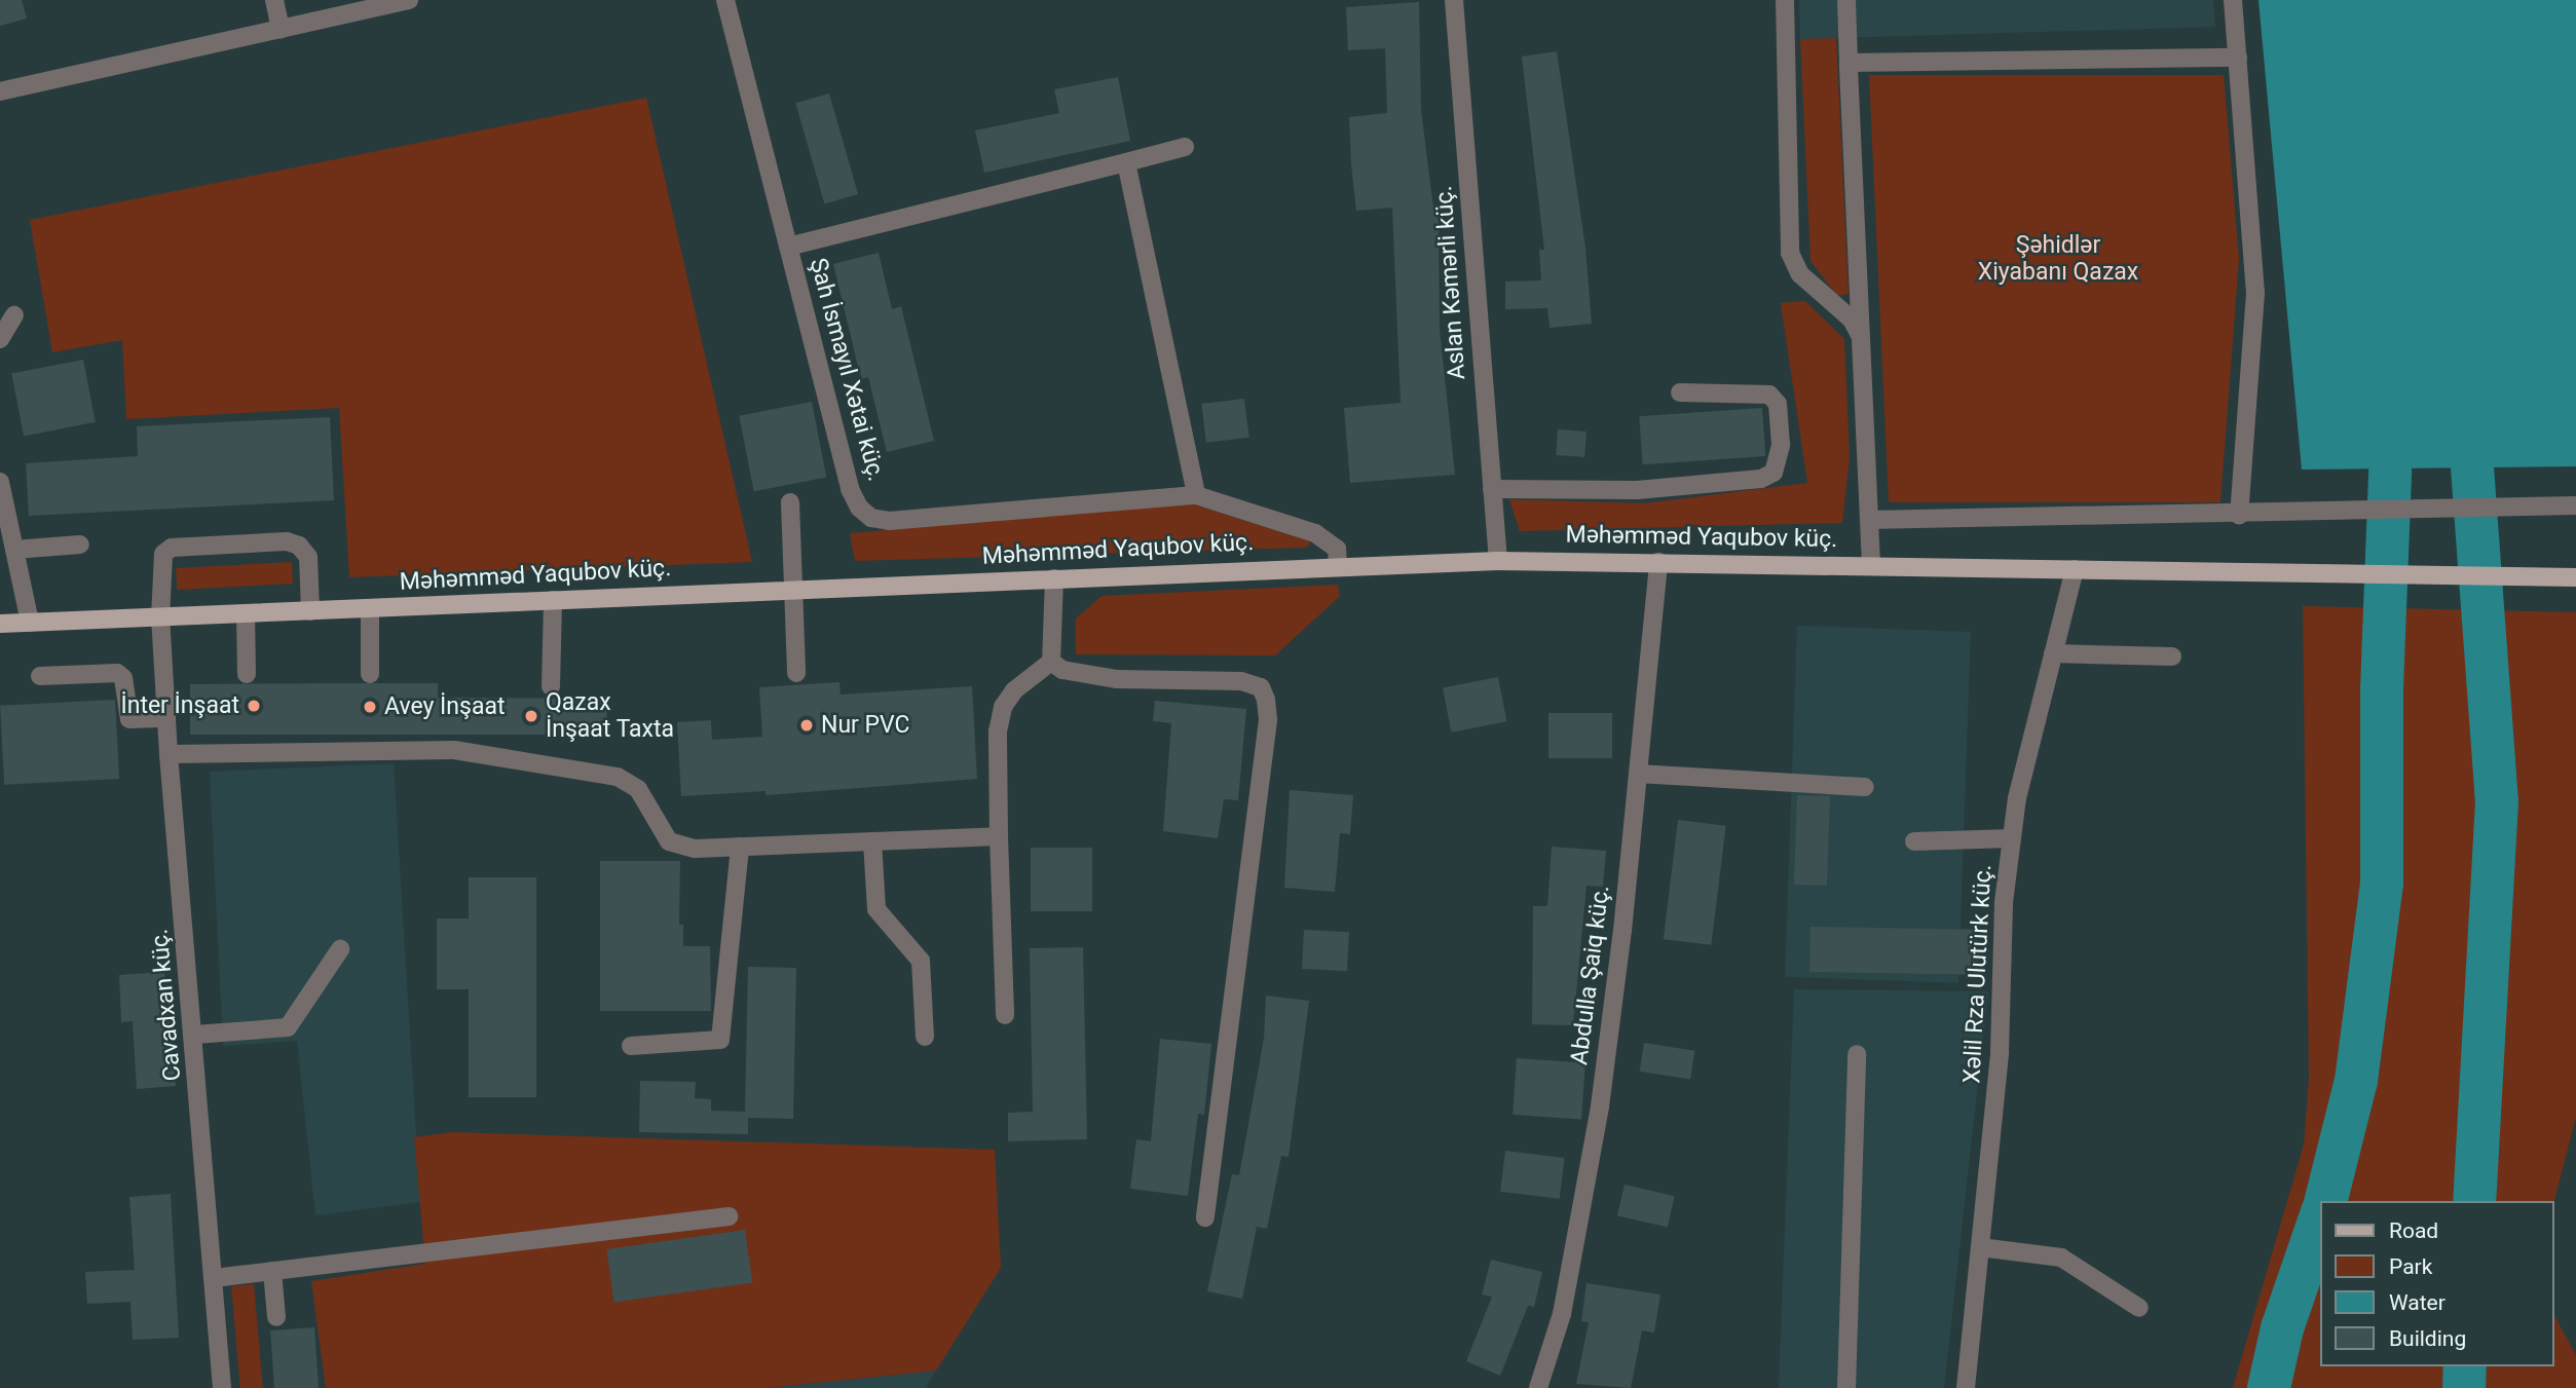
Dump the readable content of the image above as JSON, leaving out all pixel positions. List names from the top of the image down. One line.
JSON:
{"streets":{"main road":["Məhəmməd Yaqubov küç."],"street":["Aslan Kəmərli küç.","Şah İsmayıl Xətai küç.","Xəlil Rza Ulutürk küç.","Abdulla Şaiq küç.","Cavadxan küç."]},"crossings":[["Aslan Kəmərli küç.","Məhəmməd Yaqubov küç."],["Şah İsmayıl Xətai küç.","Məhəmməd Yaqubov küç."],["Məhəmməd Yaqubov küç.","Xəlil Rza Ulutürk küç."],["Məhəmməd Yaqubov küç.","Abdulla Şaiq küç."],["Məhəmməd Yaqubov küç.","Cavadxan küç."]],"parks":["Şəhidlər Xiyabanı Qazax"],"places":["İnter İnşaat","Avey İnşaat","Qazax İnşaat Taxta","Nur PVC"],"legend":["Road","Park","Water","Building"]}
